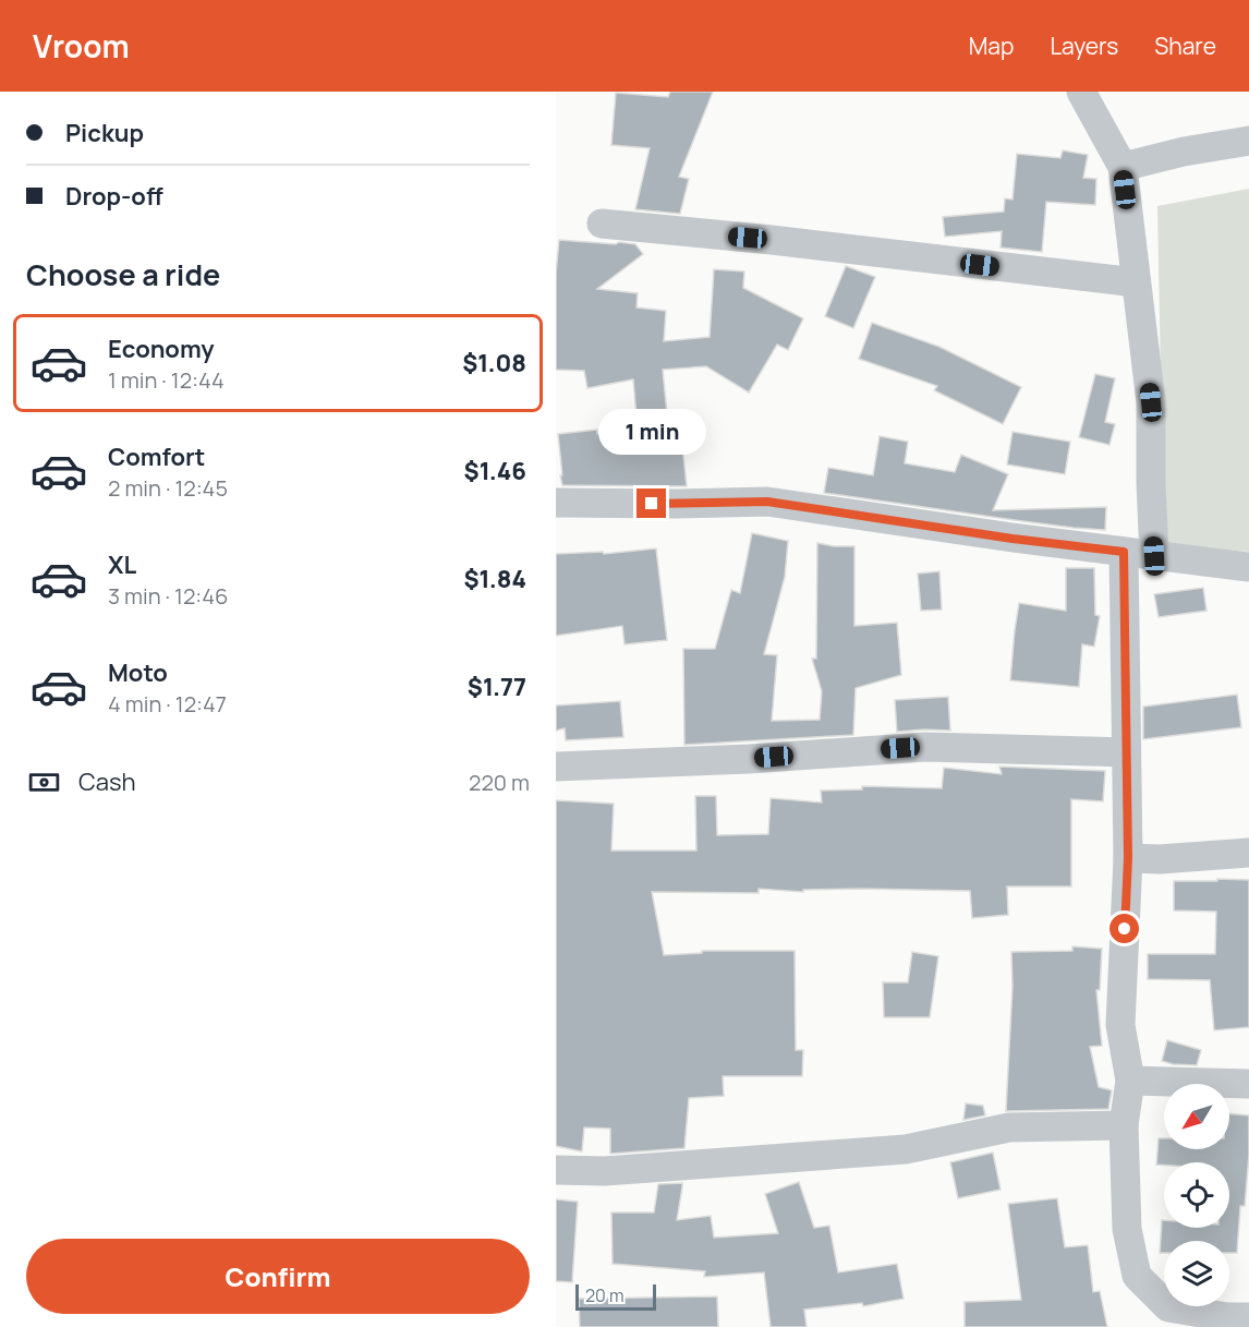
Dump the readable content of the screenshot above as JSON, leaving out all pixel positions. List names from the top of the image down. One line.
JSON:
{"scale_bar":"20 m","north":"bottom left","page":{"header":"Vroom","nav":["Map","Layers","Share"],"banner":["Pickup","Drop-off"],"heading":"Choose a ride","list":[{"name":"Economy","note":"1 min · 12:44","value":"$1.08"},{"name":"Comfort","note":"2 min · 12:45","value":"$1.46"},{"name":"XL","note":"3 min · 12:46","value":"$1.84"},{"name":"Moto","note":"4 min · 12:47","value":"$1.77"}],"bubble":"1 min","pay":["Cash","220 m"],"buttons":"Confirm","scale":"20 m"}}
